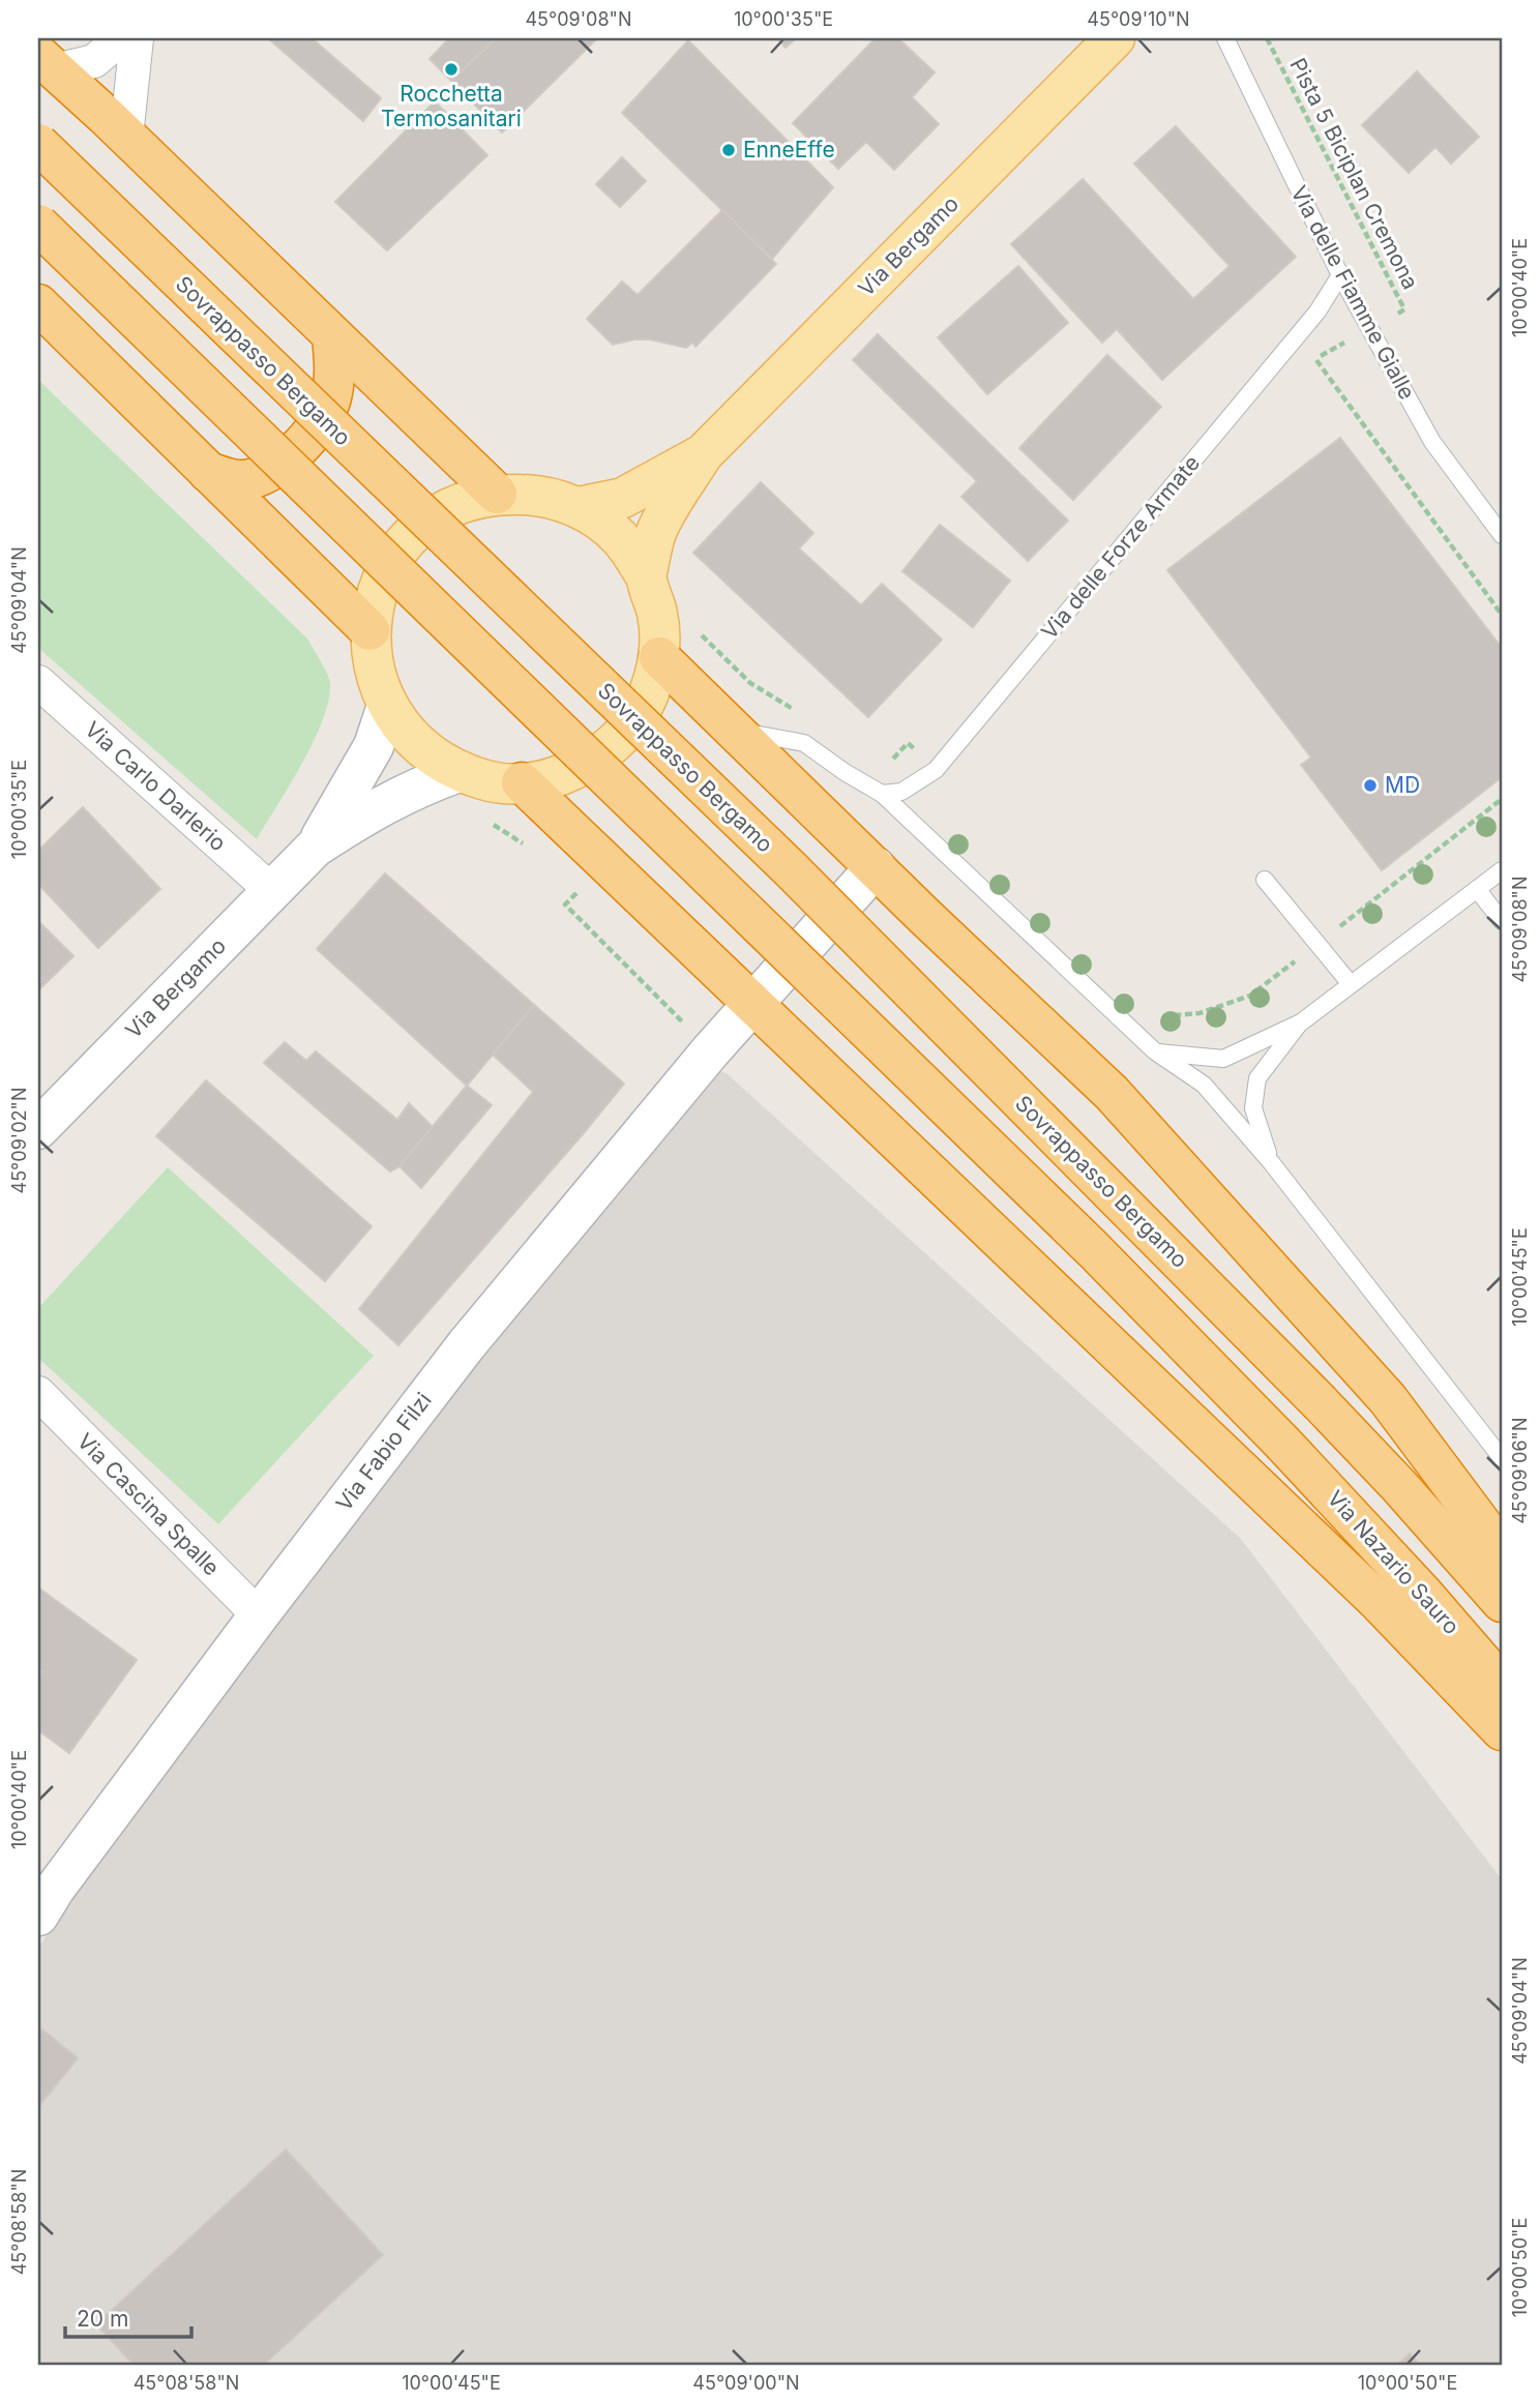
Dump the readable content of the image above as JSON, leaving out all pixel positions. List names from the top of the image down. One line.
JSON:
{"streets":{"highway":["Sovrappasso Bergamo","Via Nazario Sauro"],"main road":["Via Bergamo"],"street":["Via Carlo Darlerio","Via Fabio Filzi","Via Cascina Spalle"],"lane":["Via delle Fiamme Gialle","Via delle Forze Armate"],"path":["Pista 5 Biciplan Cremona"]},"crossings":[["Via Bergamo","Via Carlo Darlerio"],["Via delle Fiamme Gialle","Via delle Forze Armate"],["Via Fabio Filzi","Via Cascina Spalle"]],"places":["Rocchetta Termosanitari","EnneEffe","MD"],"scale_bar":"20 m","coordinates":["45°09'08\"N","10°00'35\"E","45°09'10\"N","10°00'40\"E","45°09'04\"N","45°09'02\"N","10°00'45\"E","45°09'06\"N","45°08'58\"N","10°00'50\"E","45°09'00\"N"]}
